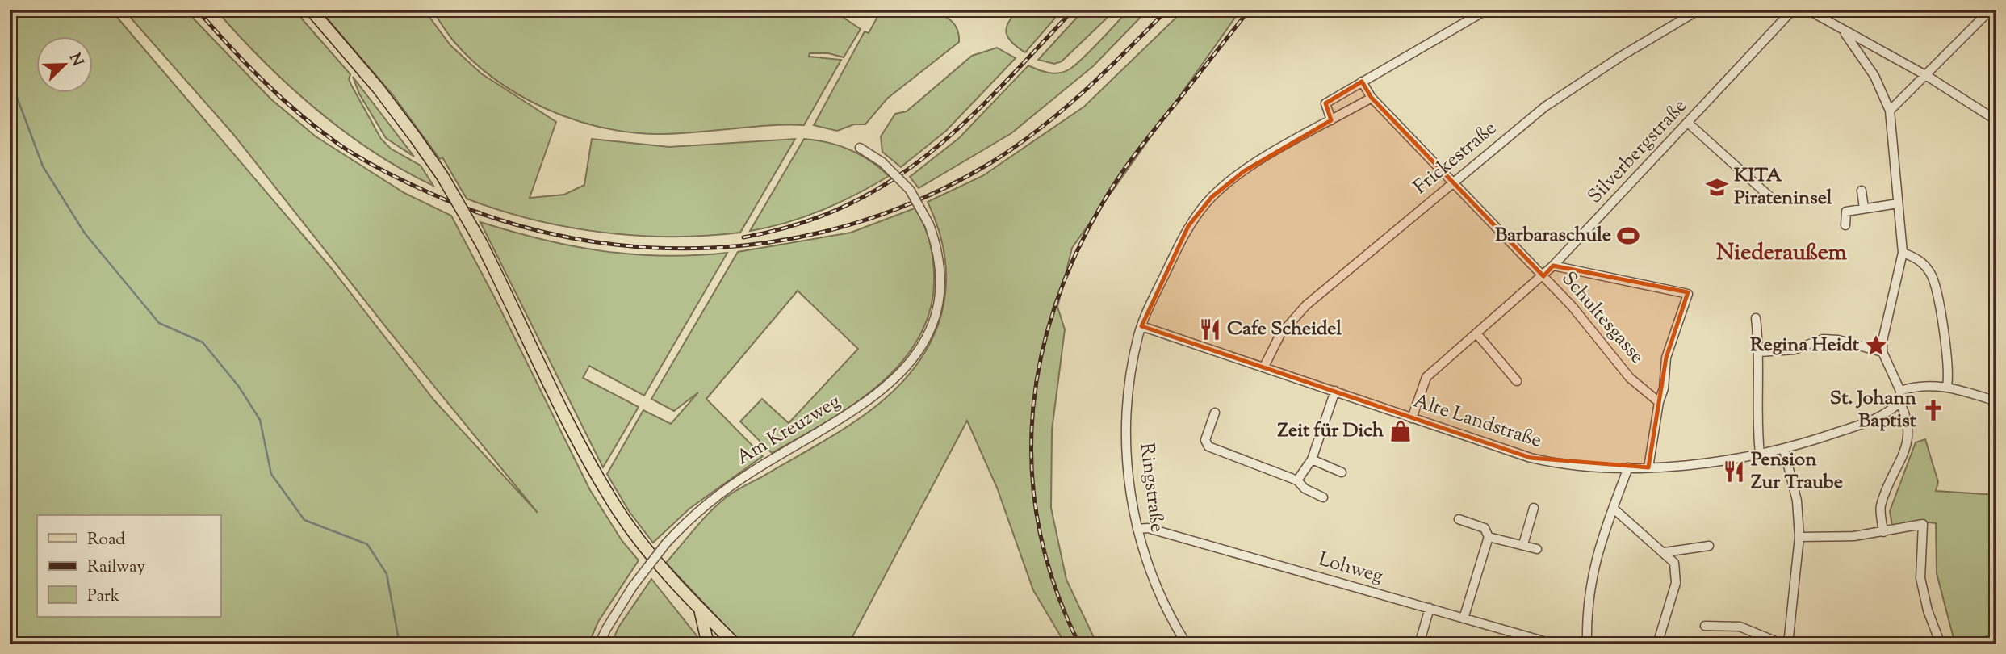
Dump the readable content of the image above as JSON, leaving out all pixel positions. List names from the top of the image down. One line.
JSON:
{"streets":{"street":["Silverbergstraße","Frickestraße","Schultesgasse","Alte Landstraße","Am Kreuzweg","Ringstraße","Lohweg"]},"crossings":[["Silverbergstraße","Schultesgasse"],["Silverbergstraße","Alte Landstraße"],["Frickestraße","Schultesgasse"],["Frickestraße","Alte Landstraße"],["Schultesgasse","Ringstraße"],["Alte Landstraße","Ringstraße"],["Ringstraße","Lohweg"]],"districts":["Niederaußem"],"places":{"school or university":["KITA Pirateninsel"],"sports":["Barbaraschule"],"restaurant":["Cafe Scheidel","Pension Zur Traube"],"place":["Regina Heidt"],"church":["St. Johann Baptist"],"shop":["Zeit für Dich"]},"legend":["Road","Railway","Park"],"north":"top right"}
